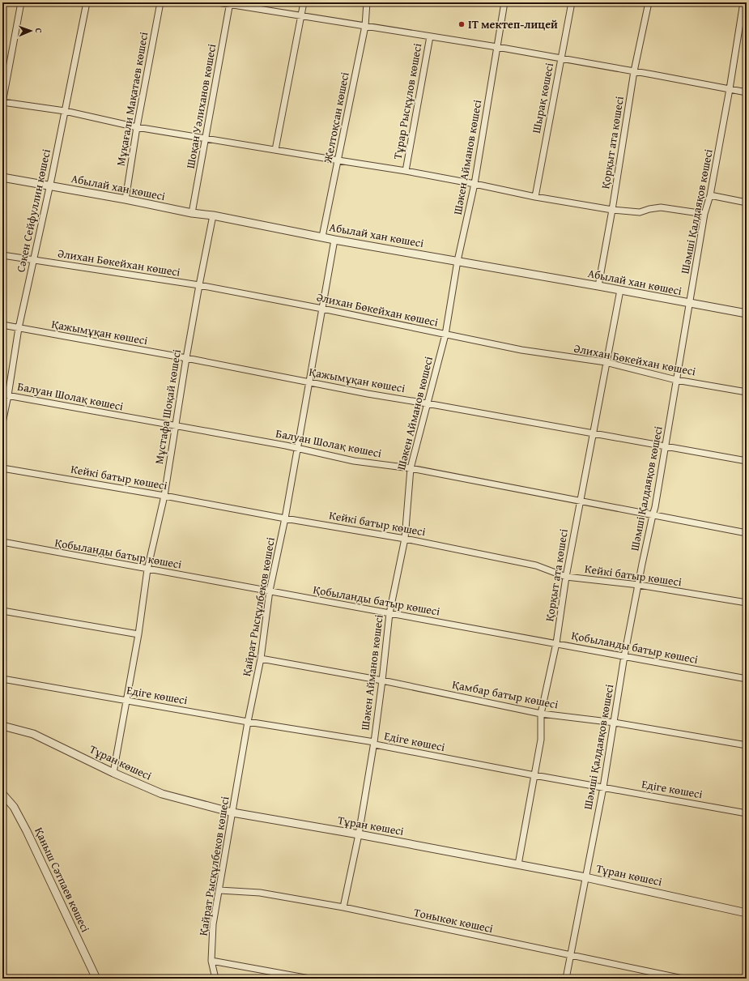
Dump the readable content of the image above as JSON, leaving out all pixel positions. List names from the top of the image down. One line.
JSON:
{"streets":{"street":["Шырақ көшесі","Мұқағали Мақатаев көшесі","Тұрар Рысқұлов көшесі","Шоқан Уәлиханов көшесі","Желтоқсан көшесі","Қорқыт ата көшесі","Шәкен Айманов көшесі","Абылай хан көшесі","Сәкен Сейфуллин көшесі","Шәмші Қалдаяқов көшесі","Әлихан Бөкейхан көшесі","Қажымұқан көшесі","Балуан Шолақ көшесі","Мұстафа Шоқай көшесі","Кейкі батыр көшесі","Қобыланды батыр көшесі","Қайрат Рысқұлбеков көшесі","Қамбар батыр көшесі","Едіге көшесі","Тұран көшесі","Қаныш Сәтпаев көшесі","Тоныкөк көшесі"]},"crossings":[["Мұқағали Мақатаев көшесі","Абылай хан көшесі"],["Шоқан Уәлиханов көшесі","Абылай хан көшесі"],["Желтоқсан көшесі","Абылай хан көшесі"],["Қорқыт ата көшесі","Абылай хан көшесі"],["Қорқыт ата көшесі","Әлихан Бөкейхан көшесі"],["Қорқыт ата көшесі","Қажымұқан көшесі"],["Қорқыт ата көшесі","Балуан Шолақ көшесі"],["Қорқыт ата көшесі","Кейкі батыр көшесі"],["Қорқыт ата көшесі","Қобыланды батыр көшесі"],["Қорқыт ата көшесі","Қамбар батыр көшесі"],["Қорқыт ата көшесі","Едіге көшесі"],["Қорқыт ата көшесі","Тұран көшесі"],["Шәкен Айманов көшесі","Абылай хан көшесі"],["Шәкен Айманов көшесі","Әлихан Бөкейхан көшесі"],["Шәкен Айманов көшесі","Қажымұқан көшесі"],["Шәкен Айманов көшесі","Балуан Шолақ көшесі"],["Шәкен Айманов көшесі","Кейкі батыр көшесі"],["Шәкен Айманов көшесі","Қобыланды батыр көшесі"],["Шәкен Айманов көшесі","Қамбар батыр көшесі"],["Шәкен Айманов көшесі","Едіге көшесі"],["Шәкен Айманов көшесі","Тұран көшесі"],["Шәкен Айманов көшесі","Тоныкөк көшесі"],["Абылай хан көшесі","Сәкен Сейфуллин көшесі"],["Абылай хан көшесі","Шәмші Қалдаяқов көшесі"],["Абылай хан көшесі","Мұстафа Шоқай көшесі"],["Абылай хан көшесі","Қайрат Рысқұлбеков көшесі"],["Сәкен Сейфуллин көшесі","Әлихан Бөкейхан көшесі"],["Сәкен Сейфуллин көшесі","Қажымұқан көшесі"],["Сәкен Сейфуллин көшесі","Балуан Шолақ көшесі"],["Шәмші Қалдаяқов көшесі","Әлихан Бөкейхан көшесі"],["Шәмші Қалдаяқов көшесі","Қажымұқан көшесі"],["Шәмші Қалдаяқов көшесі","Балуан Шолақ көшесі"],["Шәмші Қалдаяқов көшесі","Кейкі батыр көшесі"],["Шәмші Қалдаяқов көшесі","Қобыланды батыр көшесі"],["Шәмші Қалдаяқов көшесі","Қамбар батыр көшесі"],["Шәмші Қалдаяқов көшесі","Едіге көшесі"],["Шәмші Қалдаяқов көшесі","Тұран көшесі"],["Шәмші Қалдаяқов көшесі","Тоныкөк көшесі"],["Әлихан Бөкейхан көшесі","Мұстафа Шоқай көшесі"],["Әлихан Бөкейхан көшесі","Қайрат Рысқұлбеков көшесі"],["Қажымұқан көшесі","Мұстафа Шоқай көшесі"],["Қажымұқан көшесі","Қайрат Рысқұлбеков көшесі"],["Балуан Шолақ көшесі","Мұстафа Шоқай көшесі"],["Балуан Шолақ көшесі","Қайрат Рысқұлбеков көшесі"],["Мұстафа Шоқай көшесі","Кейкі батыр көшесі"],["Мұстафа Шоқай көшесі","Қобыланды батыр көшесі"],["Мұстафа Шоқай көшесі","Едіге көшесі"],["Мұстафа Шоқай көшесі","Тұран көшесі"],["Кейкі батыр көшесі","Қайрат Рысқұлбеков көшесі"],["Қобыланды батыр көшесі","Қайрат Рысқұлбеков көшесі"],["Қайрат Рысқұлбеков көшесі","Қамбар батыр көшесі"],["Қайрат Рысқұлбеков көшесі","Едіге көшесі"],["Қайрат Рысқұлбеков көшесі","Тұран көшесі"],["Қайрат Рысқұлбеков көшесі","Тоныкөк көшесі"]],"places":["IT мектеп-лицей"],"north":"right"}
